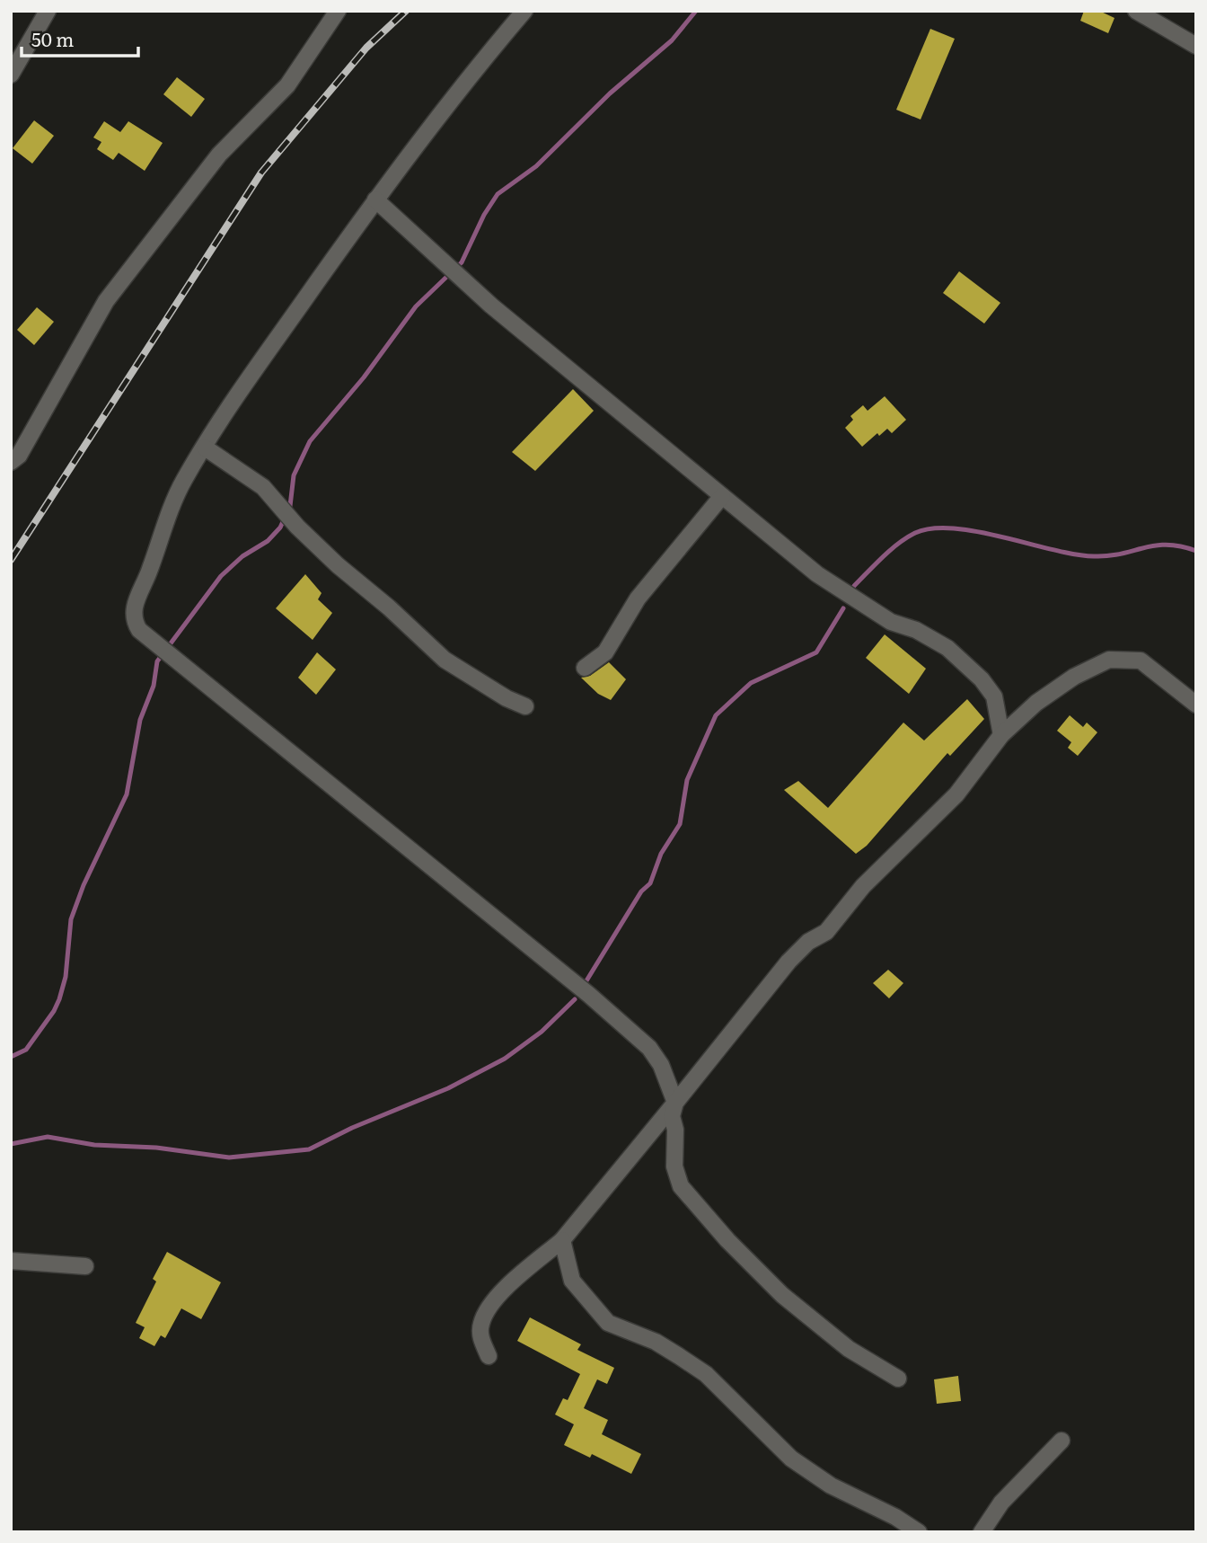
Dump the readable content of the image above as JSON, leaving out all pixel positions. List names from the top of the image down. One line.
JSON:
{"scale_bar":"50 m"}
